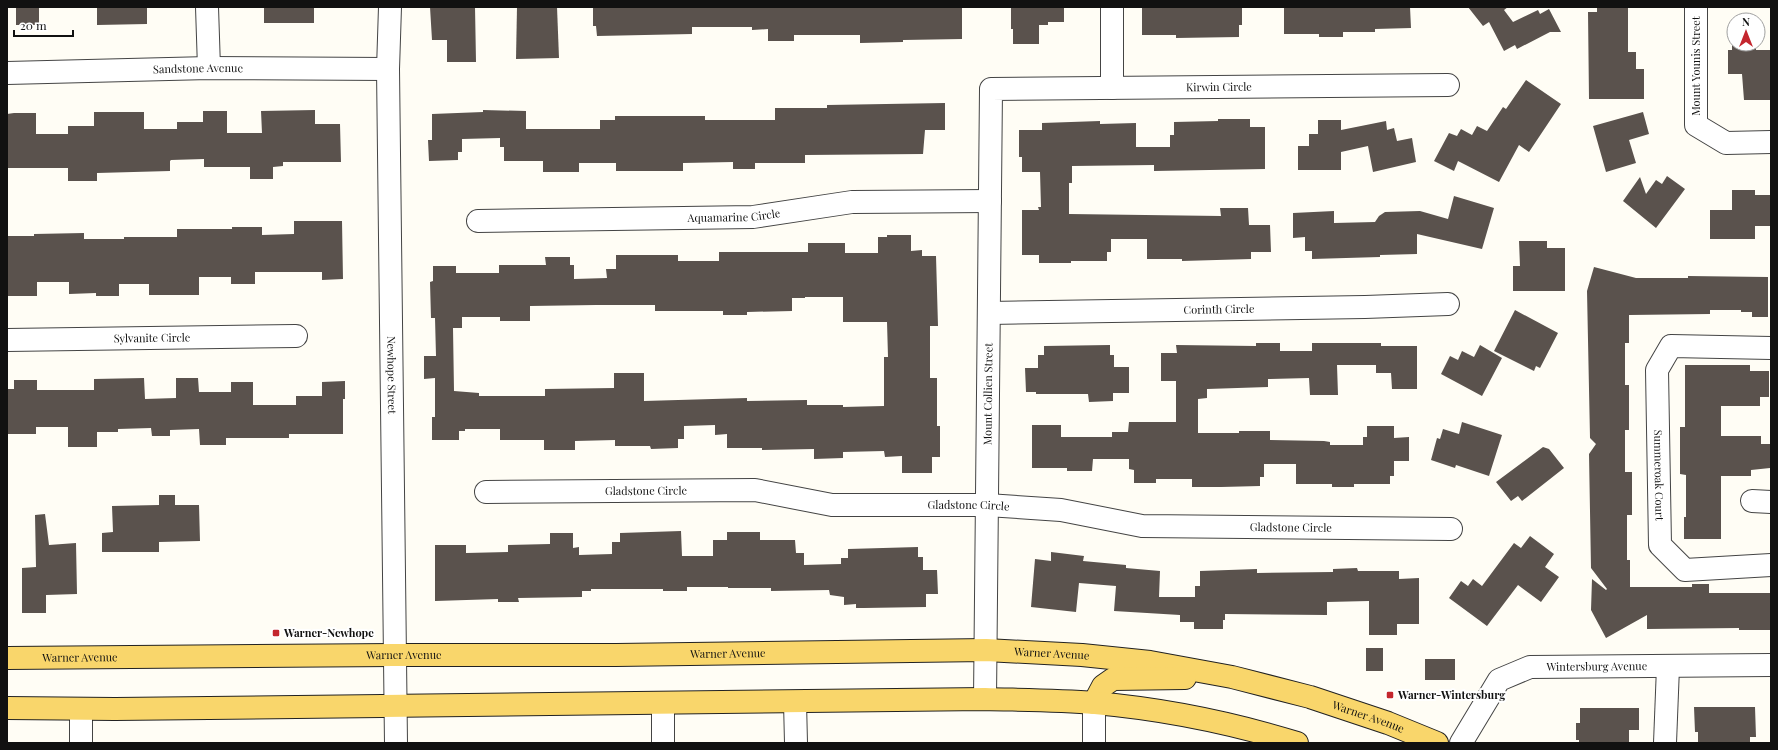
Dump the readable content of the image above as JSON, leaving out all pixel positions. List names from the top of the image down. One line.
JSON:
{"streets":{"main road":["Warner Avenue"],"street":["Mount Younis Street","Sandstone Avenue","Kirwin Circle","Aquamarine Circle","Corinth Circle","Sylvanite Circle","Newhope Street","Mount Collien Street","Summeroak Court","Gladstone Circle","Wintersburg Avenue"]},"crossings":[["Sandstone Avenue","Newhope Street"],["Kirwin Circle","Mount Collien Street"],["Aquamarine Circle","Mount Collien Street"],["Corinth Circle","Mount Collien Street"],["Newhope Street","Warner Avenue"],["Mount Collien Street","Gladstone Circle"],["Mount Collien Street","Warner Avenue"]],"places":{"transit":["Warner-Newhope","Warner-Wintersburg"]},"scale_bar":"20 m","north":"top"}
